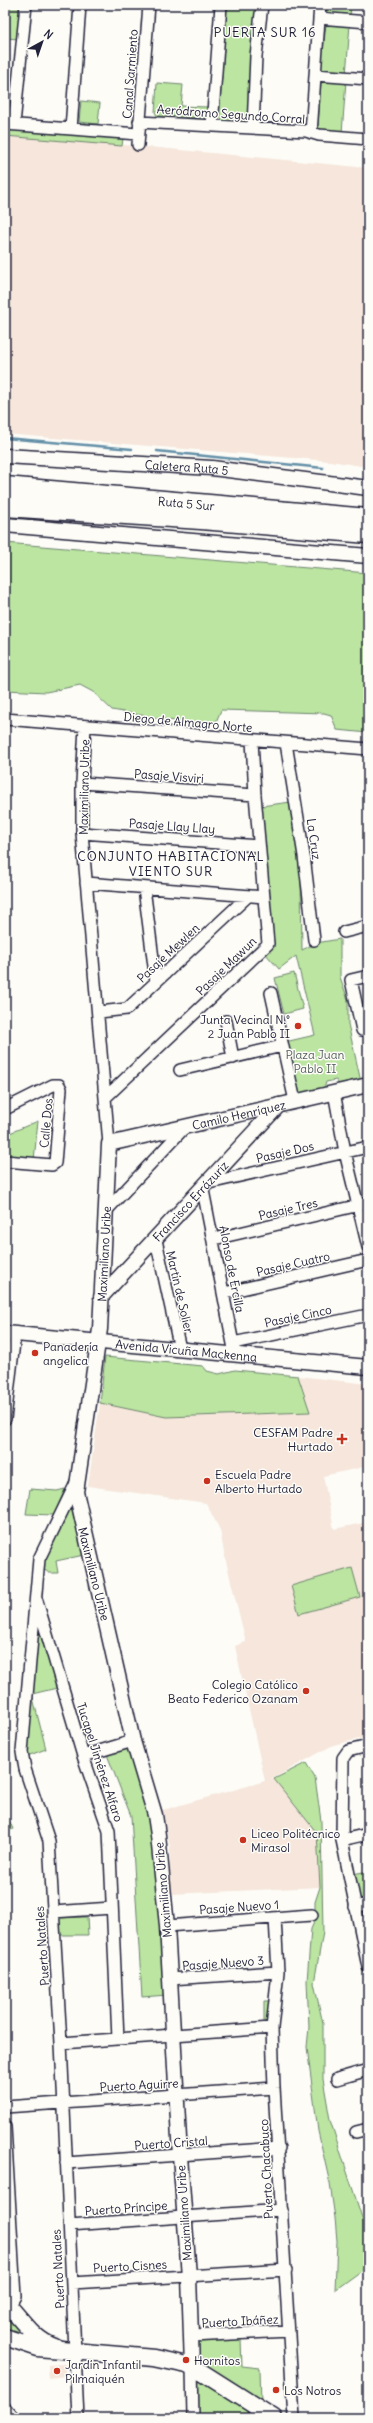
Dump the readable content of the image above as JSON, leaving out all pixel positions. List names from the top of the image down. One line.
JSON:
{"streets":{"highway":["Ruta 5 Sur"],"street":["Canal Sarmiento","Aeródromo Segundo Corral","Caletera Ruta 5","Diego de Almagro Norte","Pasaje Visviri","Maximiliano Uribe","Pasaje Llay Llay","La Cruz","Pasaje Mewlen","Pasaje Mawun","Camilo Henríquez","Calle Dos","Pasaje Dos","Francisco Errázuriz","Pasaje Tres","Pasaje Cuatro","Alonso de Ercilla","Martín de Solier","Pasaje Cinco","Avenida Vicuña Mackenna","Tucapel Jiménez Alfaro","Pasaje Nuevo 1","Puerto Natales","Pasaje Nuevo 3","Puerto Aguirre","Puerto Cristal","Puerto Chacabuco","Puerto Príncipe","Puerto Cisnes","Puerto Ibáñez"]},"crossings":[["Canal Sarmiento","Aeródromo Segundo Corral"],["Diego de Almagro Norte","Maximiliano Uribe"],["Diego de Almagro Norte","La Cruz"],["Diego de Almagro Norte","Pasaje Mawun"],["Pasaje Visviri","Maximiliano Uribe"],["Pasaje Visviri","Pasaje Mawun"],["Maximiliano Uribe","Pasaje Llay Llay"],["Maximiliano Uribe","Pasaje Mewlen"],["Maximiliano Uribe","Pasaje Mawun"],["Maximiliano Uribe","Camilo Henríquez"],["Maximiliano Uribe","Francisco Errázuriz"],["Maximiliano Uribe","Avenida Vicuña Mackenna"],["Maximiliano Uribe","Pasaje Nuevo 1"],["Maximiliano Uribe","Puerto Natales"],["Maximiliano Uribe","Pasaje Nuevo 3"],["Maximiliano Uribe","Puerto Aguirre"],["Maximiliano Uribe","Puerto Cristal"],["Maximiliano Uribe","Puerto Príncipe"],["Maximiliano Uribe","Puerto Cisnes"],["Maximiliano Uribe","Puerto Ibáñez"],["Pasaje Llay Llay","Pasaje Mawun"],["Camilo Henríquez","Francisco Errázuriz"],["Pasaje Dos","Francisco Errázuriz"],["Pasaje Dos","Alonso de Ercilla"],["Francisco Errázuriz","Alonso de Ercilla"],["Francisco Errázuriz","Martín de Solier"],["Pasaje Tres","Alonso de Ercilla"],["Pasaje Cuatro","Alonso de Ercilla"],["Alonso de Ercilla","Pasaje Cinco"],["Alonso de Ercilla","Avenida Vicuña Mackenna"],["Martín de Solier","Avenida Vicuña Mackenna"],["Pasaje Cinco","Avenida Vicuña Mackenna"],["Tucapel Jiménez Alfaro","Puerto Natales"],["Pasaje Nuevo 1","Puerto Chacabuco"],["Puerto Natales","Puerto Aguirre"],["Puerto Natales","Puerto Cristal"],["Puerto Natales","Puerto Príncipe"],["Puerto Natales","Puerto Cisnes"],["Pasaje Nuevo 3","Puerto Chacabuco"],["Puerto Aguirre","Puerto Chacabuco"],["Puerto Cristal","Puerto Chacabuco"],["Puerto Chacabuco","Puerto Príncipe"],["Puerto Chacabuco","Puerto Cisnes"],["Puerto Chacabuco","Puerto Ibáñez"]],"districts":["PUERTA SUR 16","CONJUNTO HABITACIONAL VIENTO SUR"],"parks":["Plaza Juan Pablo II"],"places":{"other":["Junta Vecinal N.° 2 Juan Pablo II","Panadería angelica","Escuela Padre Alberto Hurtado","Colegio Católico Beato Federico Ozanam","Liceo Politécnico Mirasol","Hornitos","Jardín Infantil Pilmaiquén","Los Notros"],"health":["CESFAM Padre Hurtado"]},"north":"top right"}
